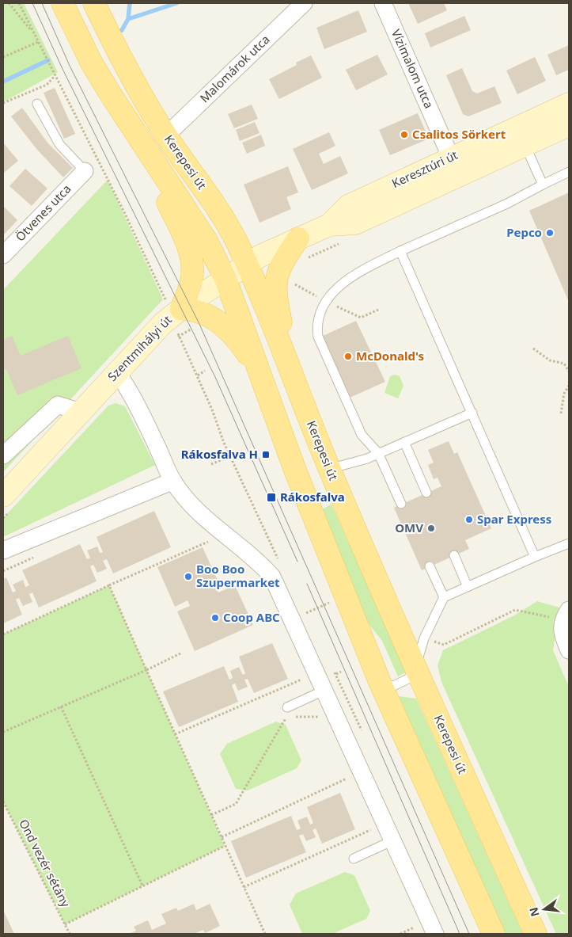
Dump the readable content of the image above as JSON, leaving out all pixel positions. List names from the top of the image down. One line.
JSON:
{"streets":{"main road":["Kerepesi út","Keresztúri út","Szentmihályi út"],"street":["Malomárok utca","Vízimalom utca","Ötvenes utca"],"path":["Ond vezér sétány"]},"crossings":[["Malomárok utca","Kerepesi út"],["Vízimalom utca","Keresztúri út"],["Kerepesi út","Keresztúri út"],["Kerepesi út","Szentmihályi út"],["Keresztúri út","Szentmihályi út"]],"places":{"other":["Csalitos Sörkert","Pepco","McDonald's","Spar Express","OMV","Boo Boo Szupermarket","Coop ABC"],"transit":["Rákosfalva H","Rákosfalva"]},"north":"left"}
